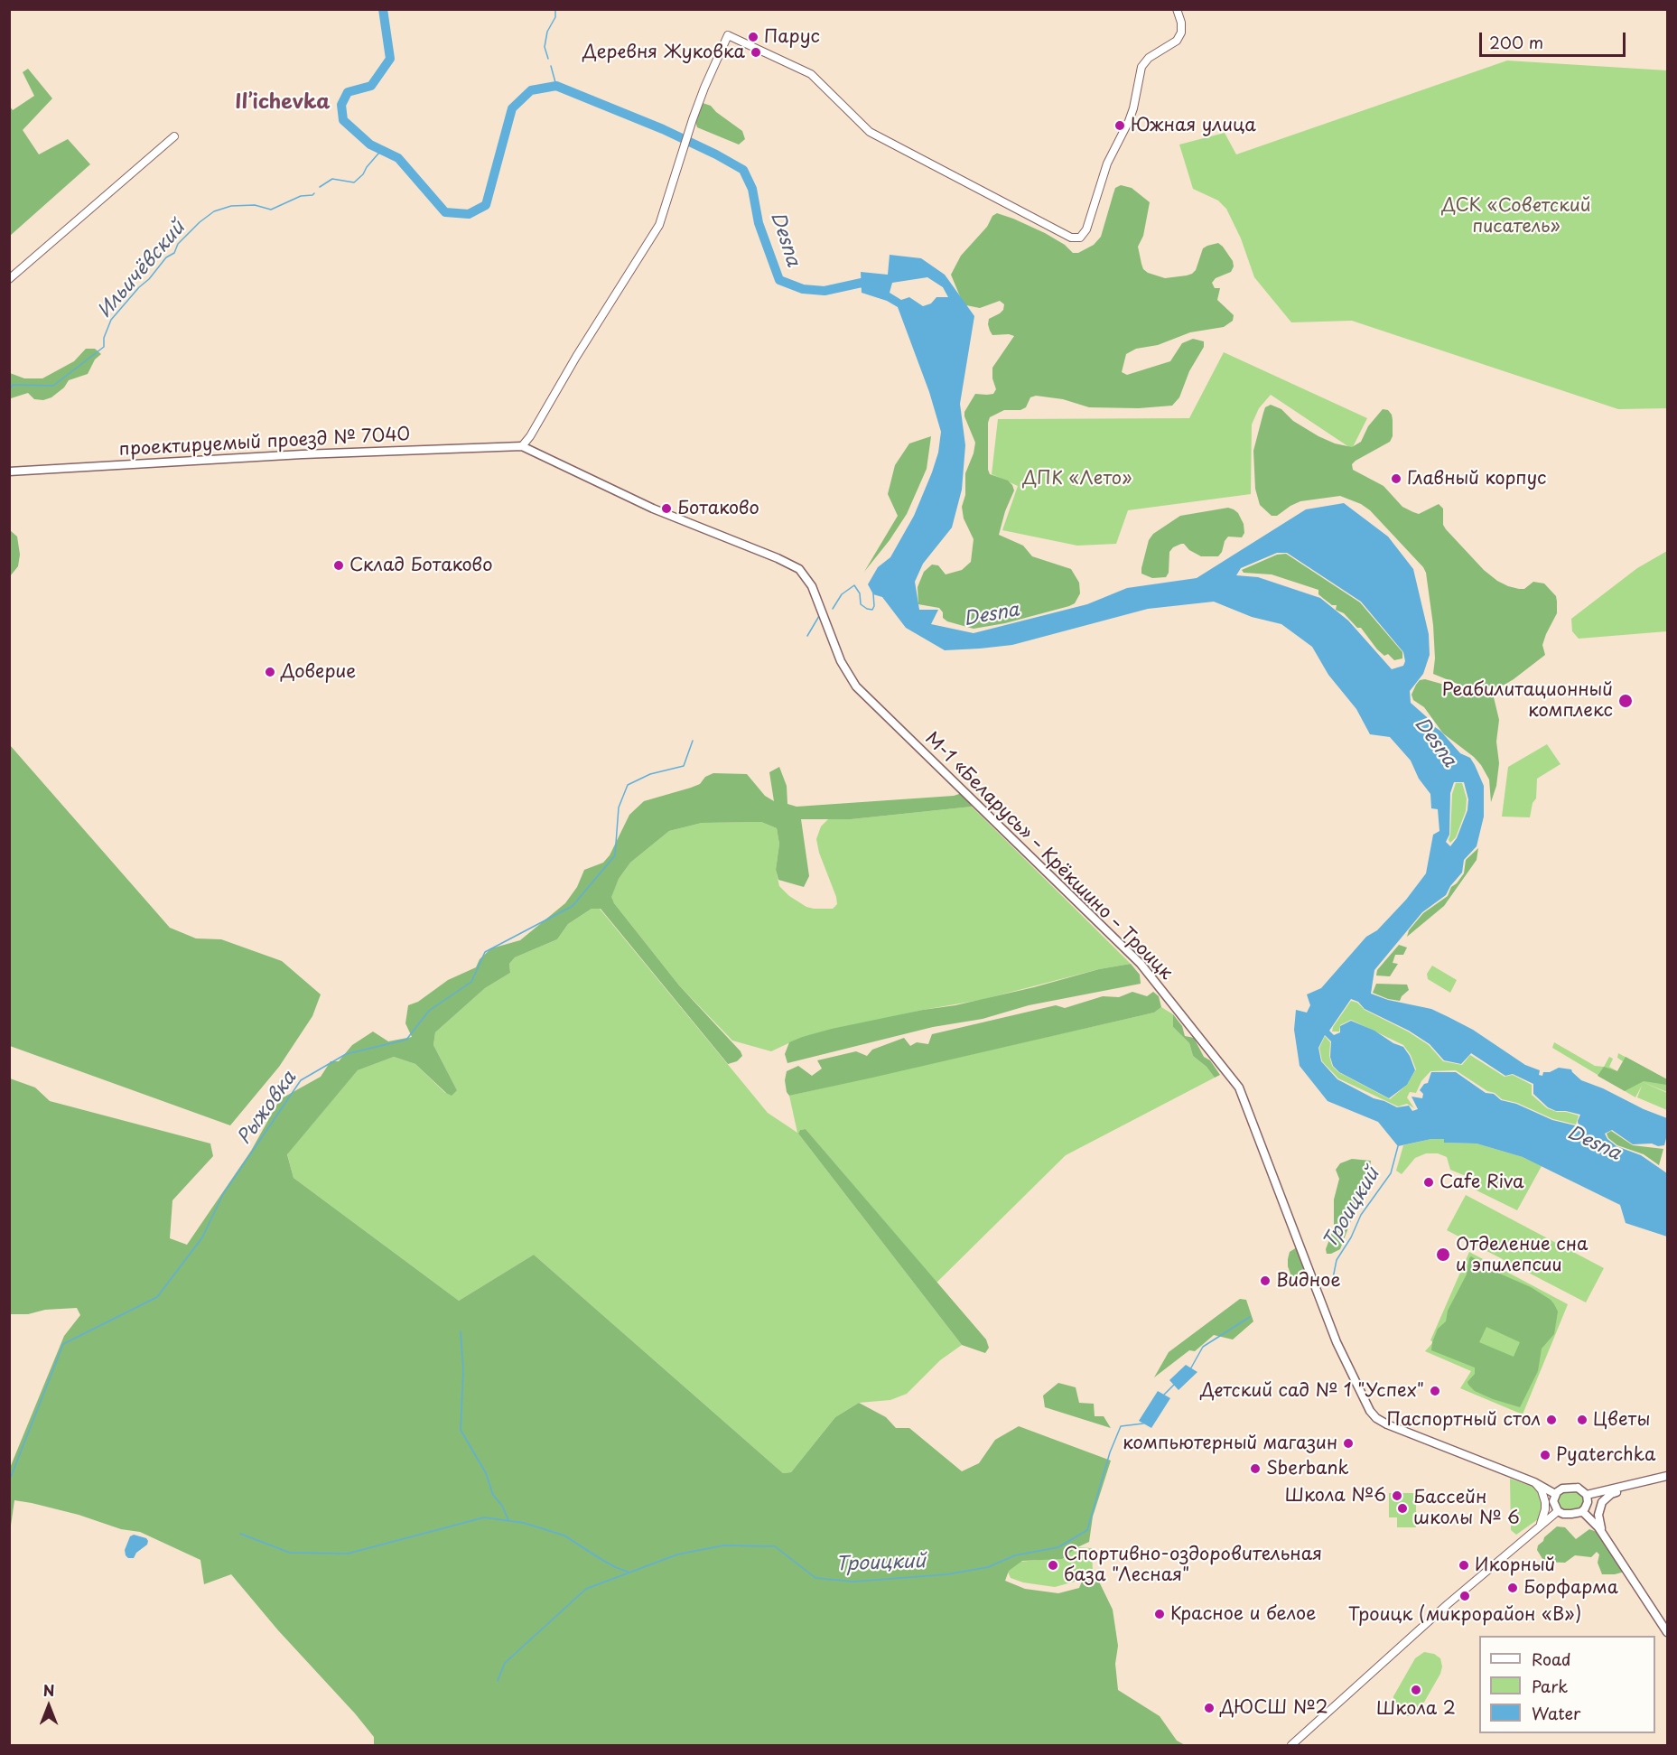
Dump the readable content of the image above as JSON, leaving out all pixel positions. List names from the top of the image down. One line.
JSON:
{"streets":{"main road":["проектируемый проезд № 7040","М-1 «Беларусь» – Крёкшино – Троицк"]},"crossings":[["проектируемый проезд № 7040","М-1 «Беларусь» – Крёкшино – Троицк"]],"districts":["Il’ichevka"],"water":["Desna","Ильичёвский","Рыжовка","Троицкий"],"parks":["ДСК «Советский писатель»","ДПК «Лето»"],"places":["Парус","Деревня Жуковка","Южная улица","Главный корпус","Ботаково","Склад Ботаково","Доверие","Реабилитационный комплекс","Cafe Riva","Отделение сна и эпилепсии","Видное","Детский сад № 1 \"Успех\"","Паспортный стол","Цветы","компьютерный магазин","Pyaterchka","Sberbank","Школа №6","Бассейн школы № 6","Спортивно-оздоровительная база \"Лесная\"","Икорный","Борфарма","Троицк (микрорайон «В»)","Красное и белое","Школа 2","ДЮСШ №2"],"legend":["Road","Park","Water"],"scale_bar":"200 m","north":"top"}
